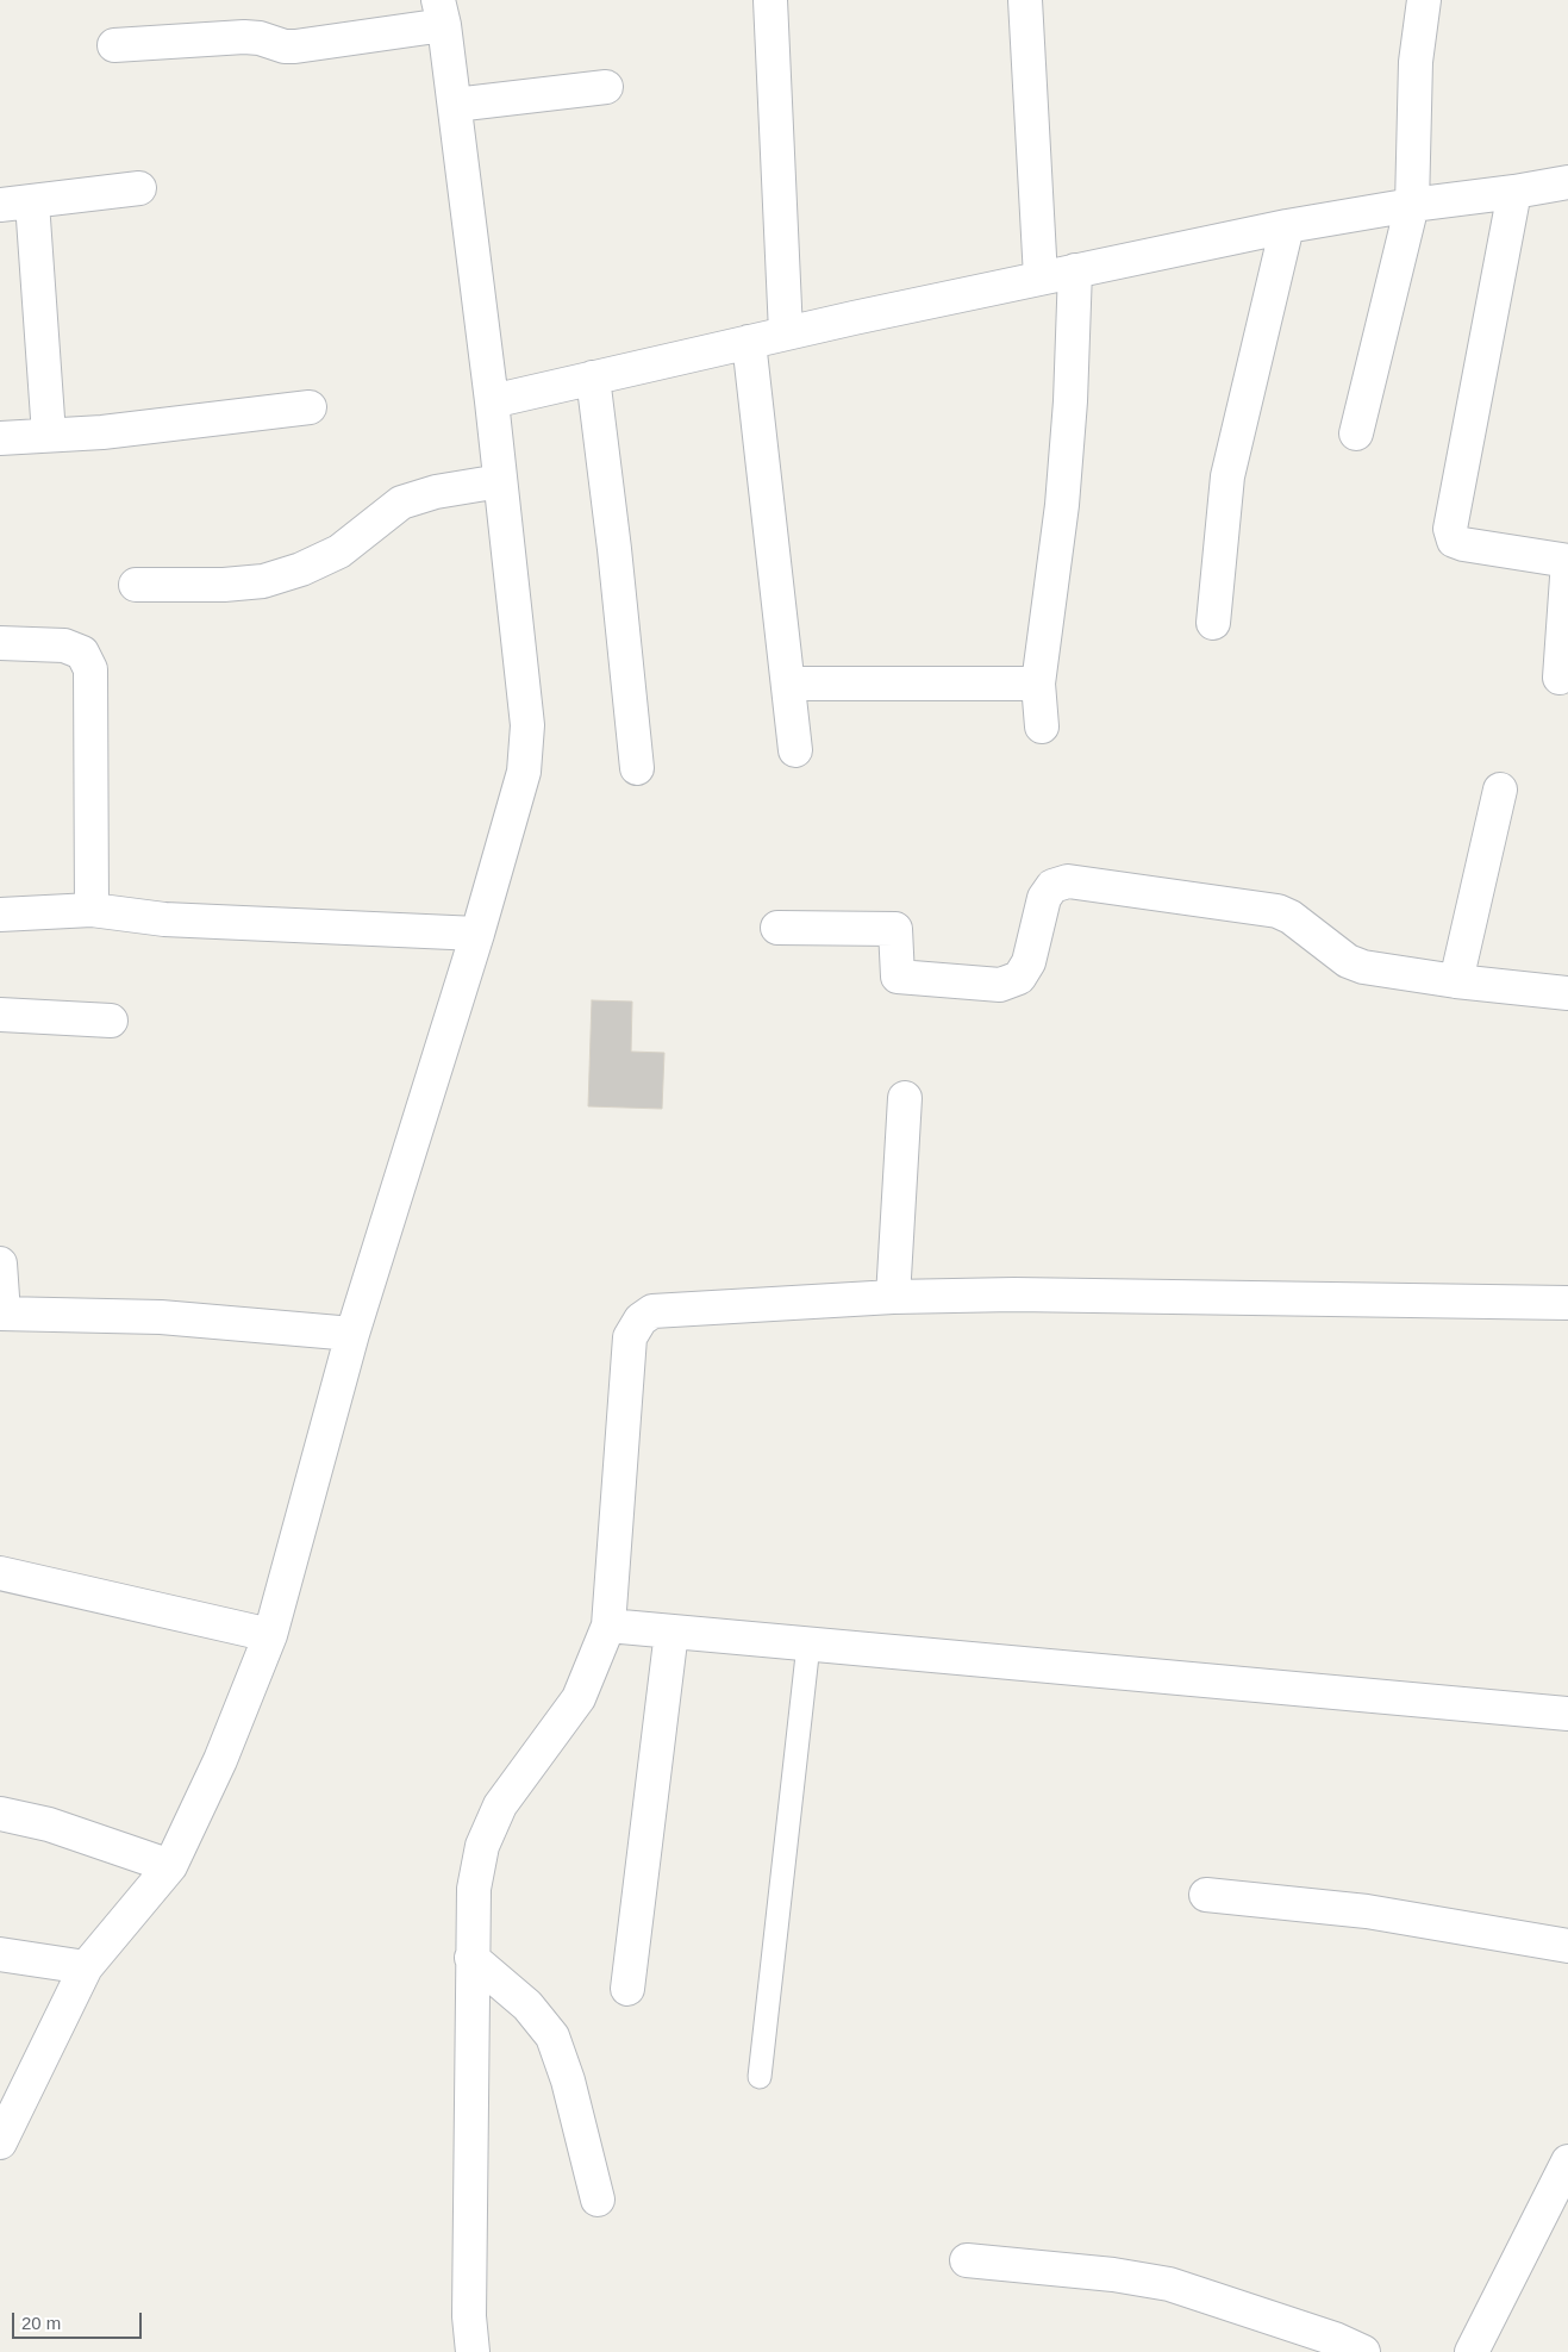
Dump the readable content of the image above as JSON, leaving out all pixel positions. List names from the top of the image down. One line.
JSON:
{"scale_bar":"20 m"}
